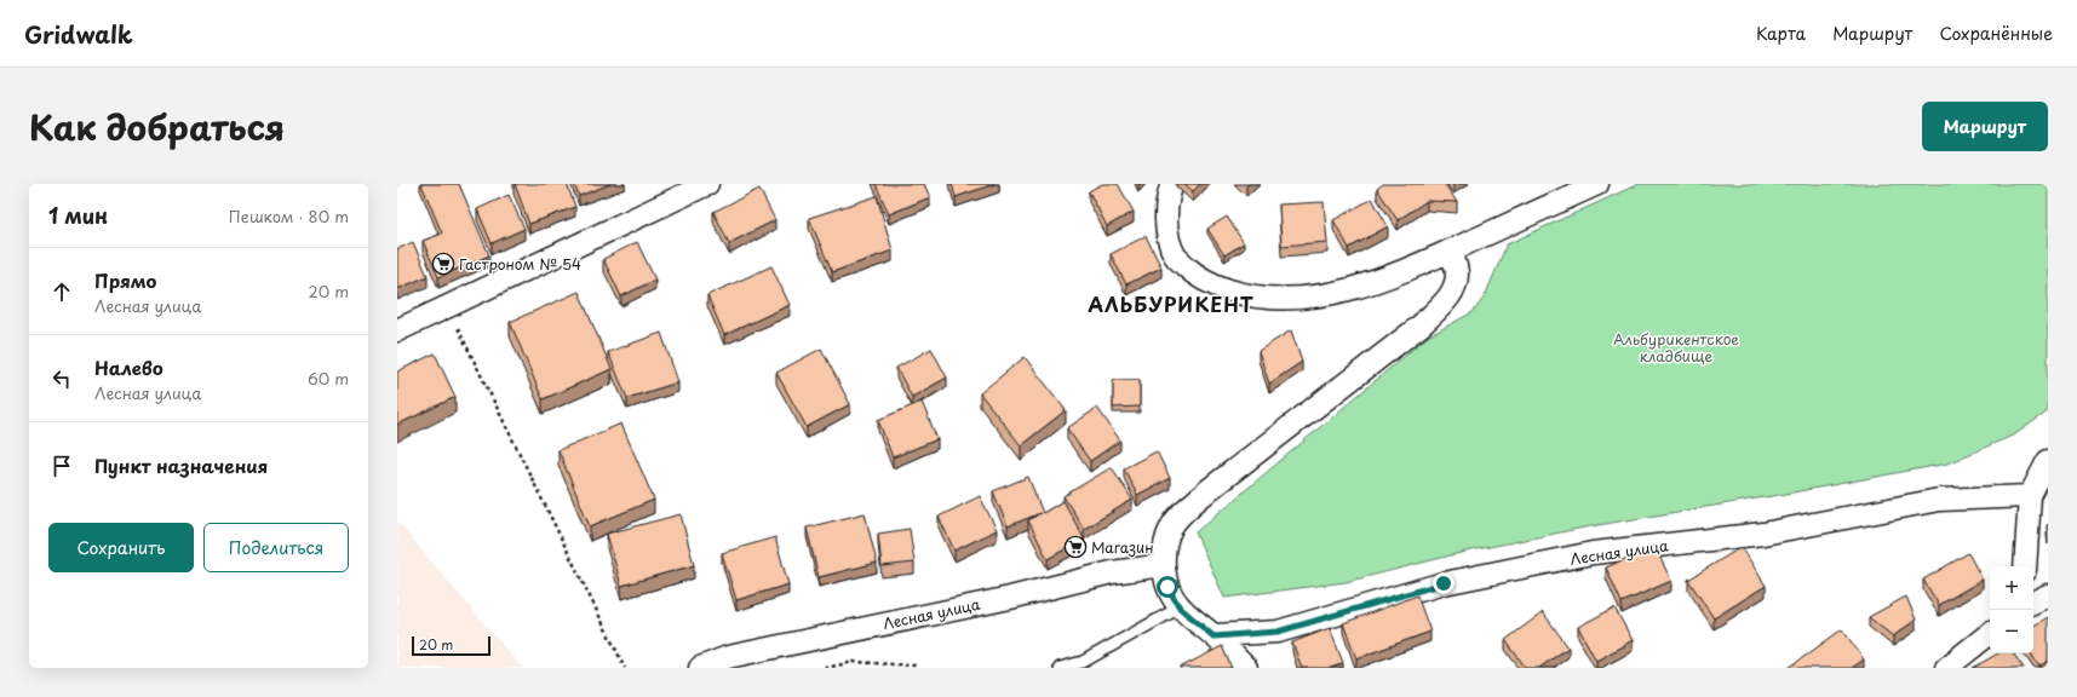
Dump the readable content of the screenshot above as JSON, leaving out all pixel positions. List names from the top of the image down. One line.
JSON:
{"streets":{"street":["Лесная улица"]},"districts":["АЛЬБУРИКЕНТ"],"parks":["Альбурикентское кладбище"],"places":{"supermarket":["Гастроном № 54","Магазин"]},"scale_bar":"20 m","page":{"header":"Gridwalk","nav":["Карта","Маршрут","Сохранённые"],"title":"Как добраться","buttons":["Маршрут",["Сохранить","Поделиться"]],"heading":["1 мин","Пешком · 80 m"],"list":[["Прямо","Лесная улица","20 m"],["Налево","Лесная улица","60 m"],"Пункт назначения"],"map_buttons":["+","−"],"scale":"20 m"}}
